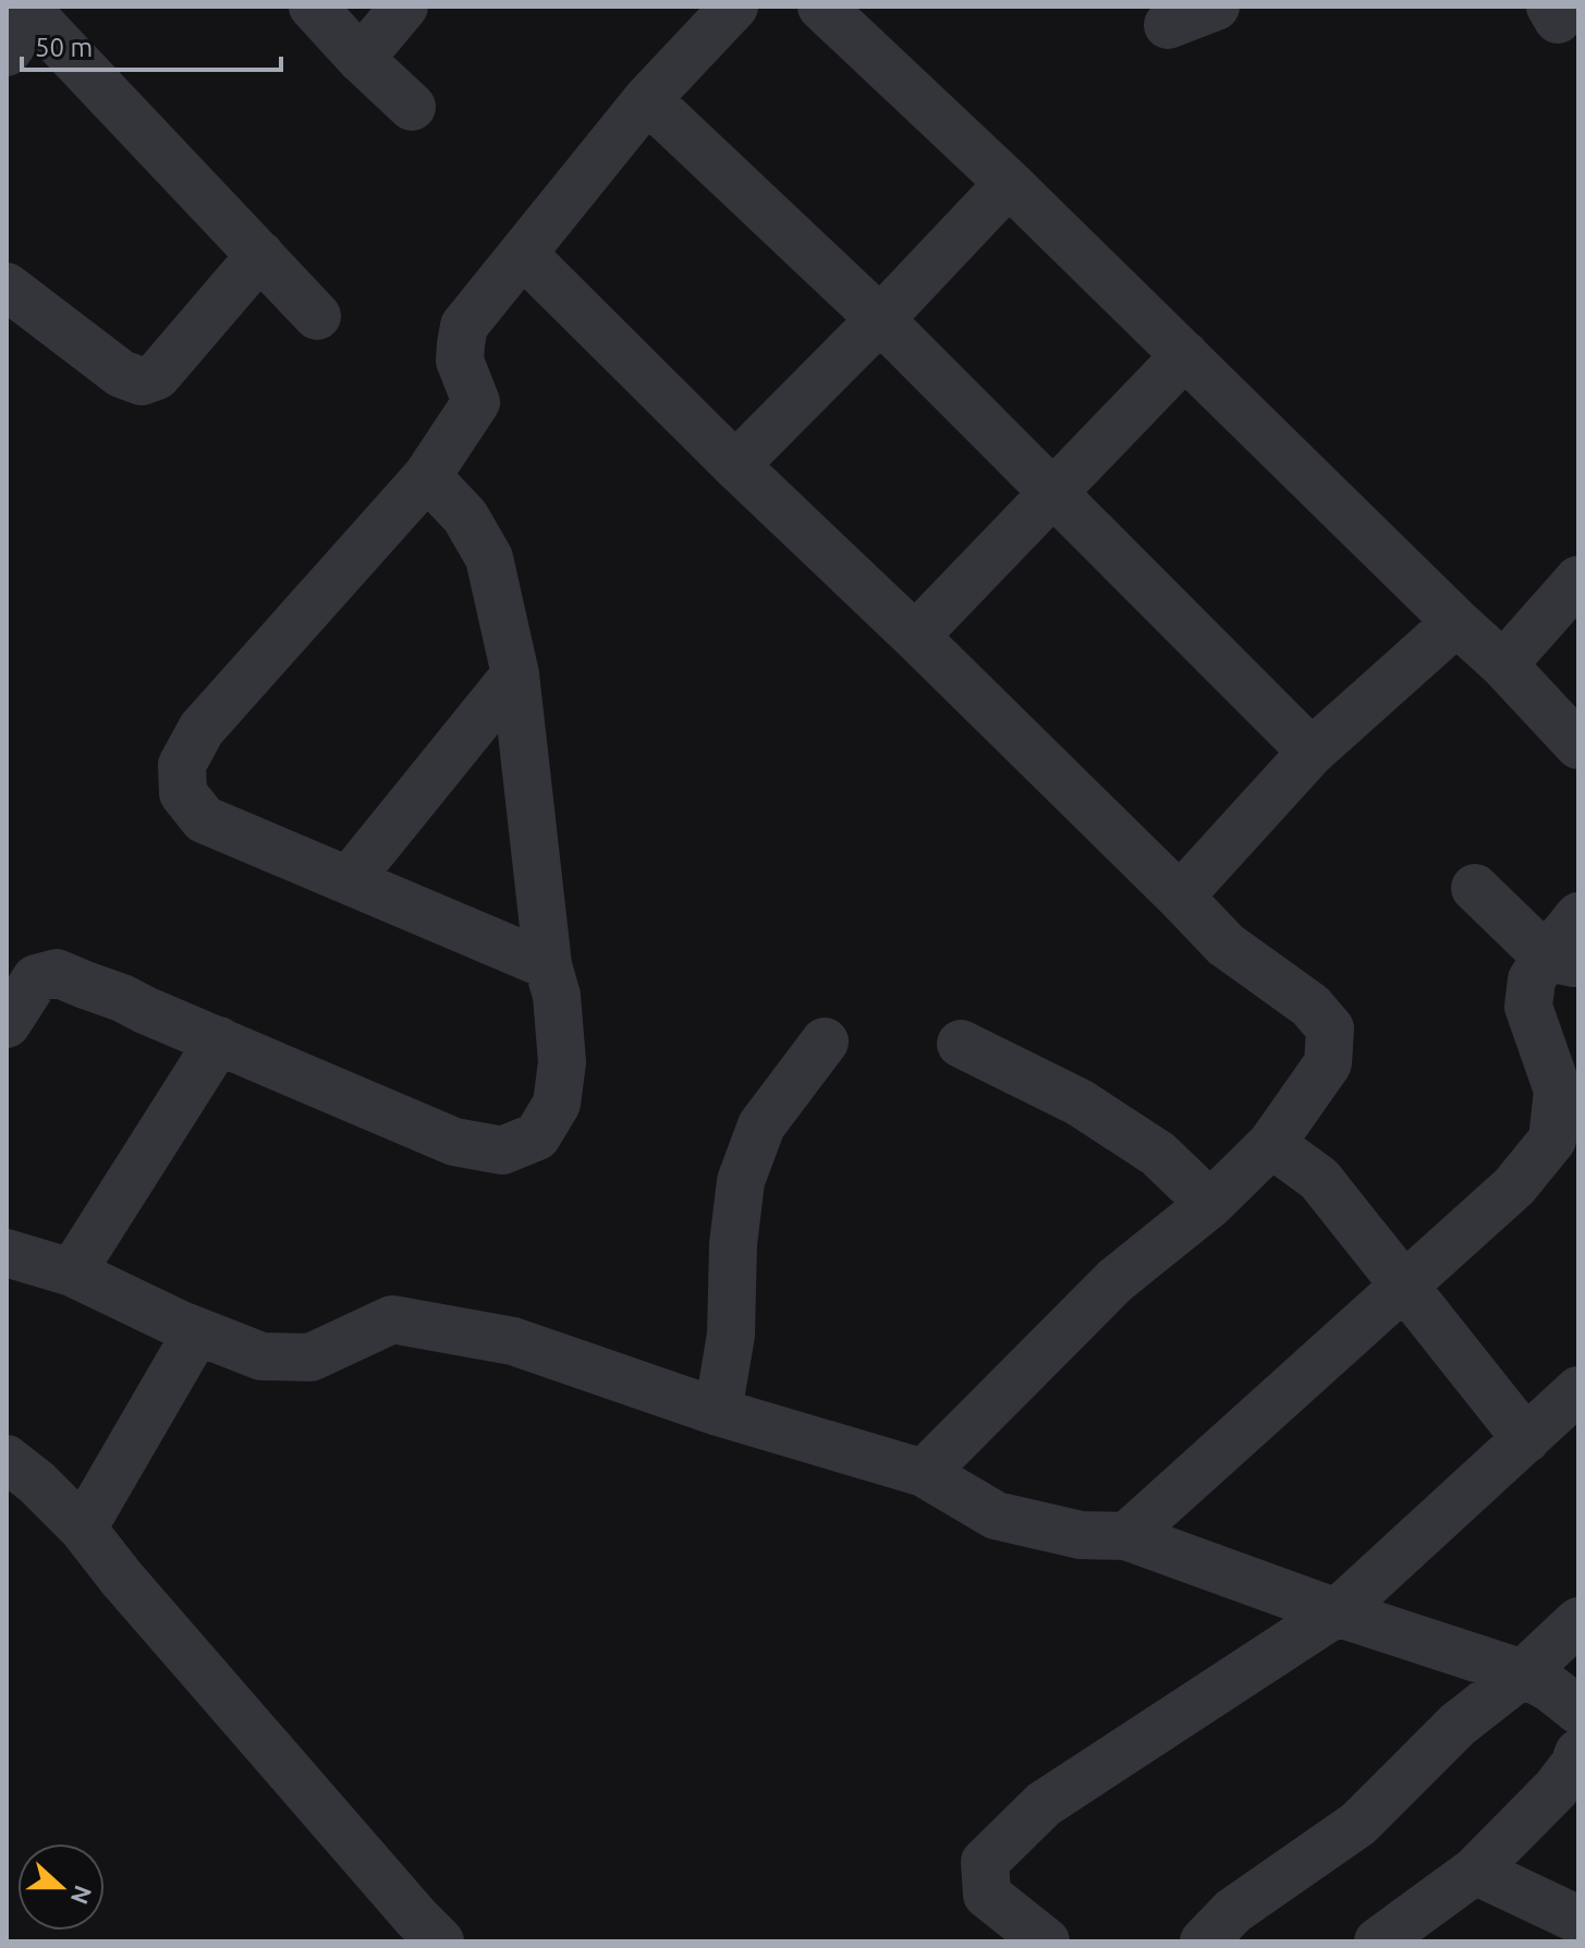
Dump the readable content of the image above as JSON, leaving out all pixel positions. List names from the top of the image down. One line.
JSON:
{"scale_bar":"50 m","north":"right"}
